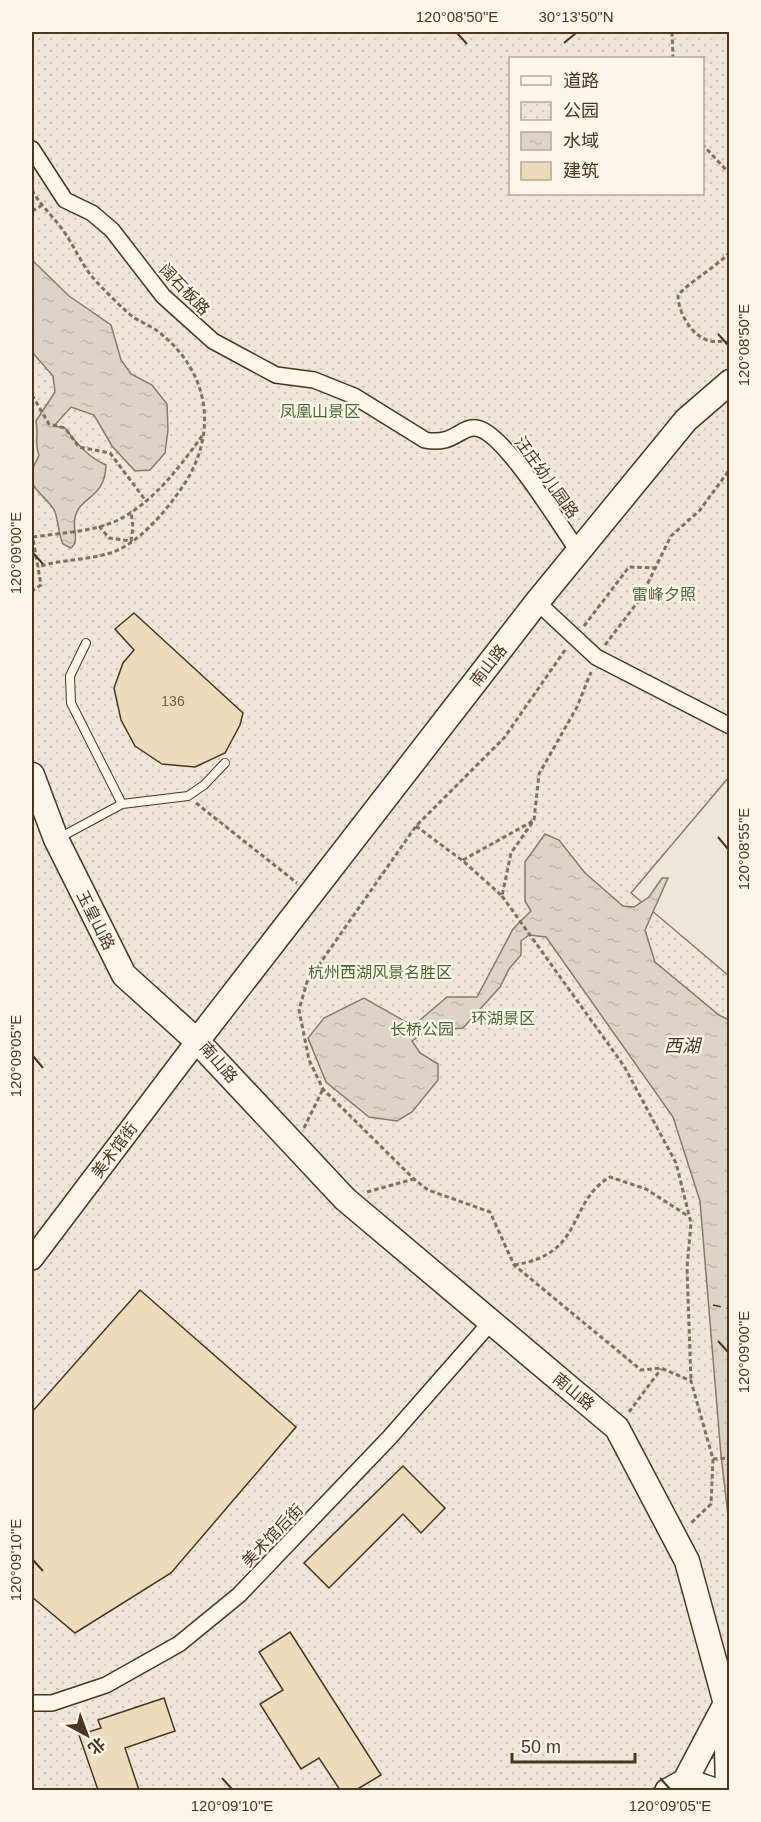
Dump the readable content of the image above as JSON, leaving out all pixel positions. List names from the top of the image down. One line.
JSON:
{"streets":{"main road":["南山路","玉皇山路"],"street":["阔石板路","汪庄幼儿园路","美术馆街","美术馆后街"]},"crossings":[["阔石板路","汪庄幼儿园路"],["汪庄幼儿园路","南山路"],["南山路","玉皇山路"],["南山路","美术馆街"],["南山路","美术馆后街"],["玉皇山路","美术馆街"]],"water":["西湖"],"parks":["凤凰山景区","雷峰夕照","杭州西湖风景名胜区","环湖景区","长桥公园"],"house_numbers":["136"],"legend":["道路","公园","水域","建筑"],"scale_bar":"50 m","north":"bottom right","coordinates":["120°08'50\"E","30°13'50\"N","120°09'00\"E","120°08'55\"E","120°09'05\"E","120°09'10\"E"]}
